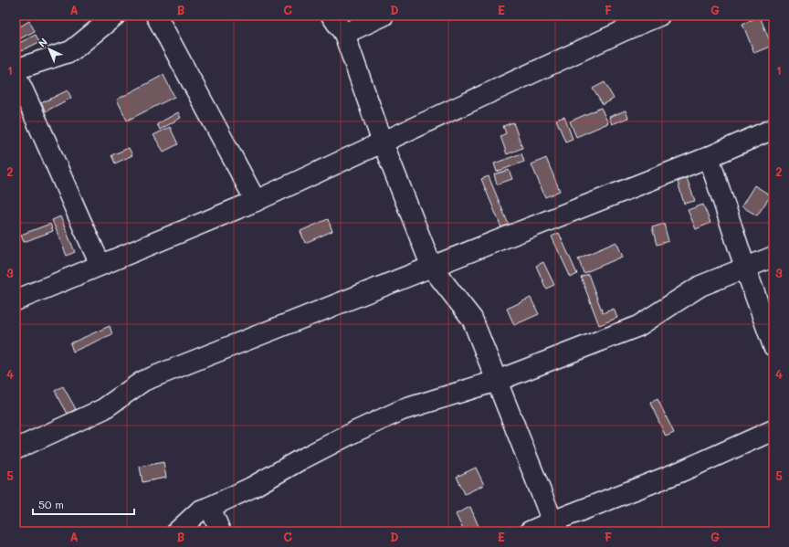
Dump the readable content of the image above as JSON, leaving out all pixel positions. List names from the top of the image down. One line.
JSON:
{"scale_bar":"50 m","north":"top left","grid":{"columns":["A","B","C","D","E","F","G"],"rows":["1","2","3","4","5"]}}
